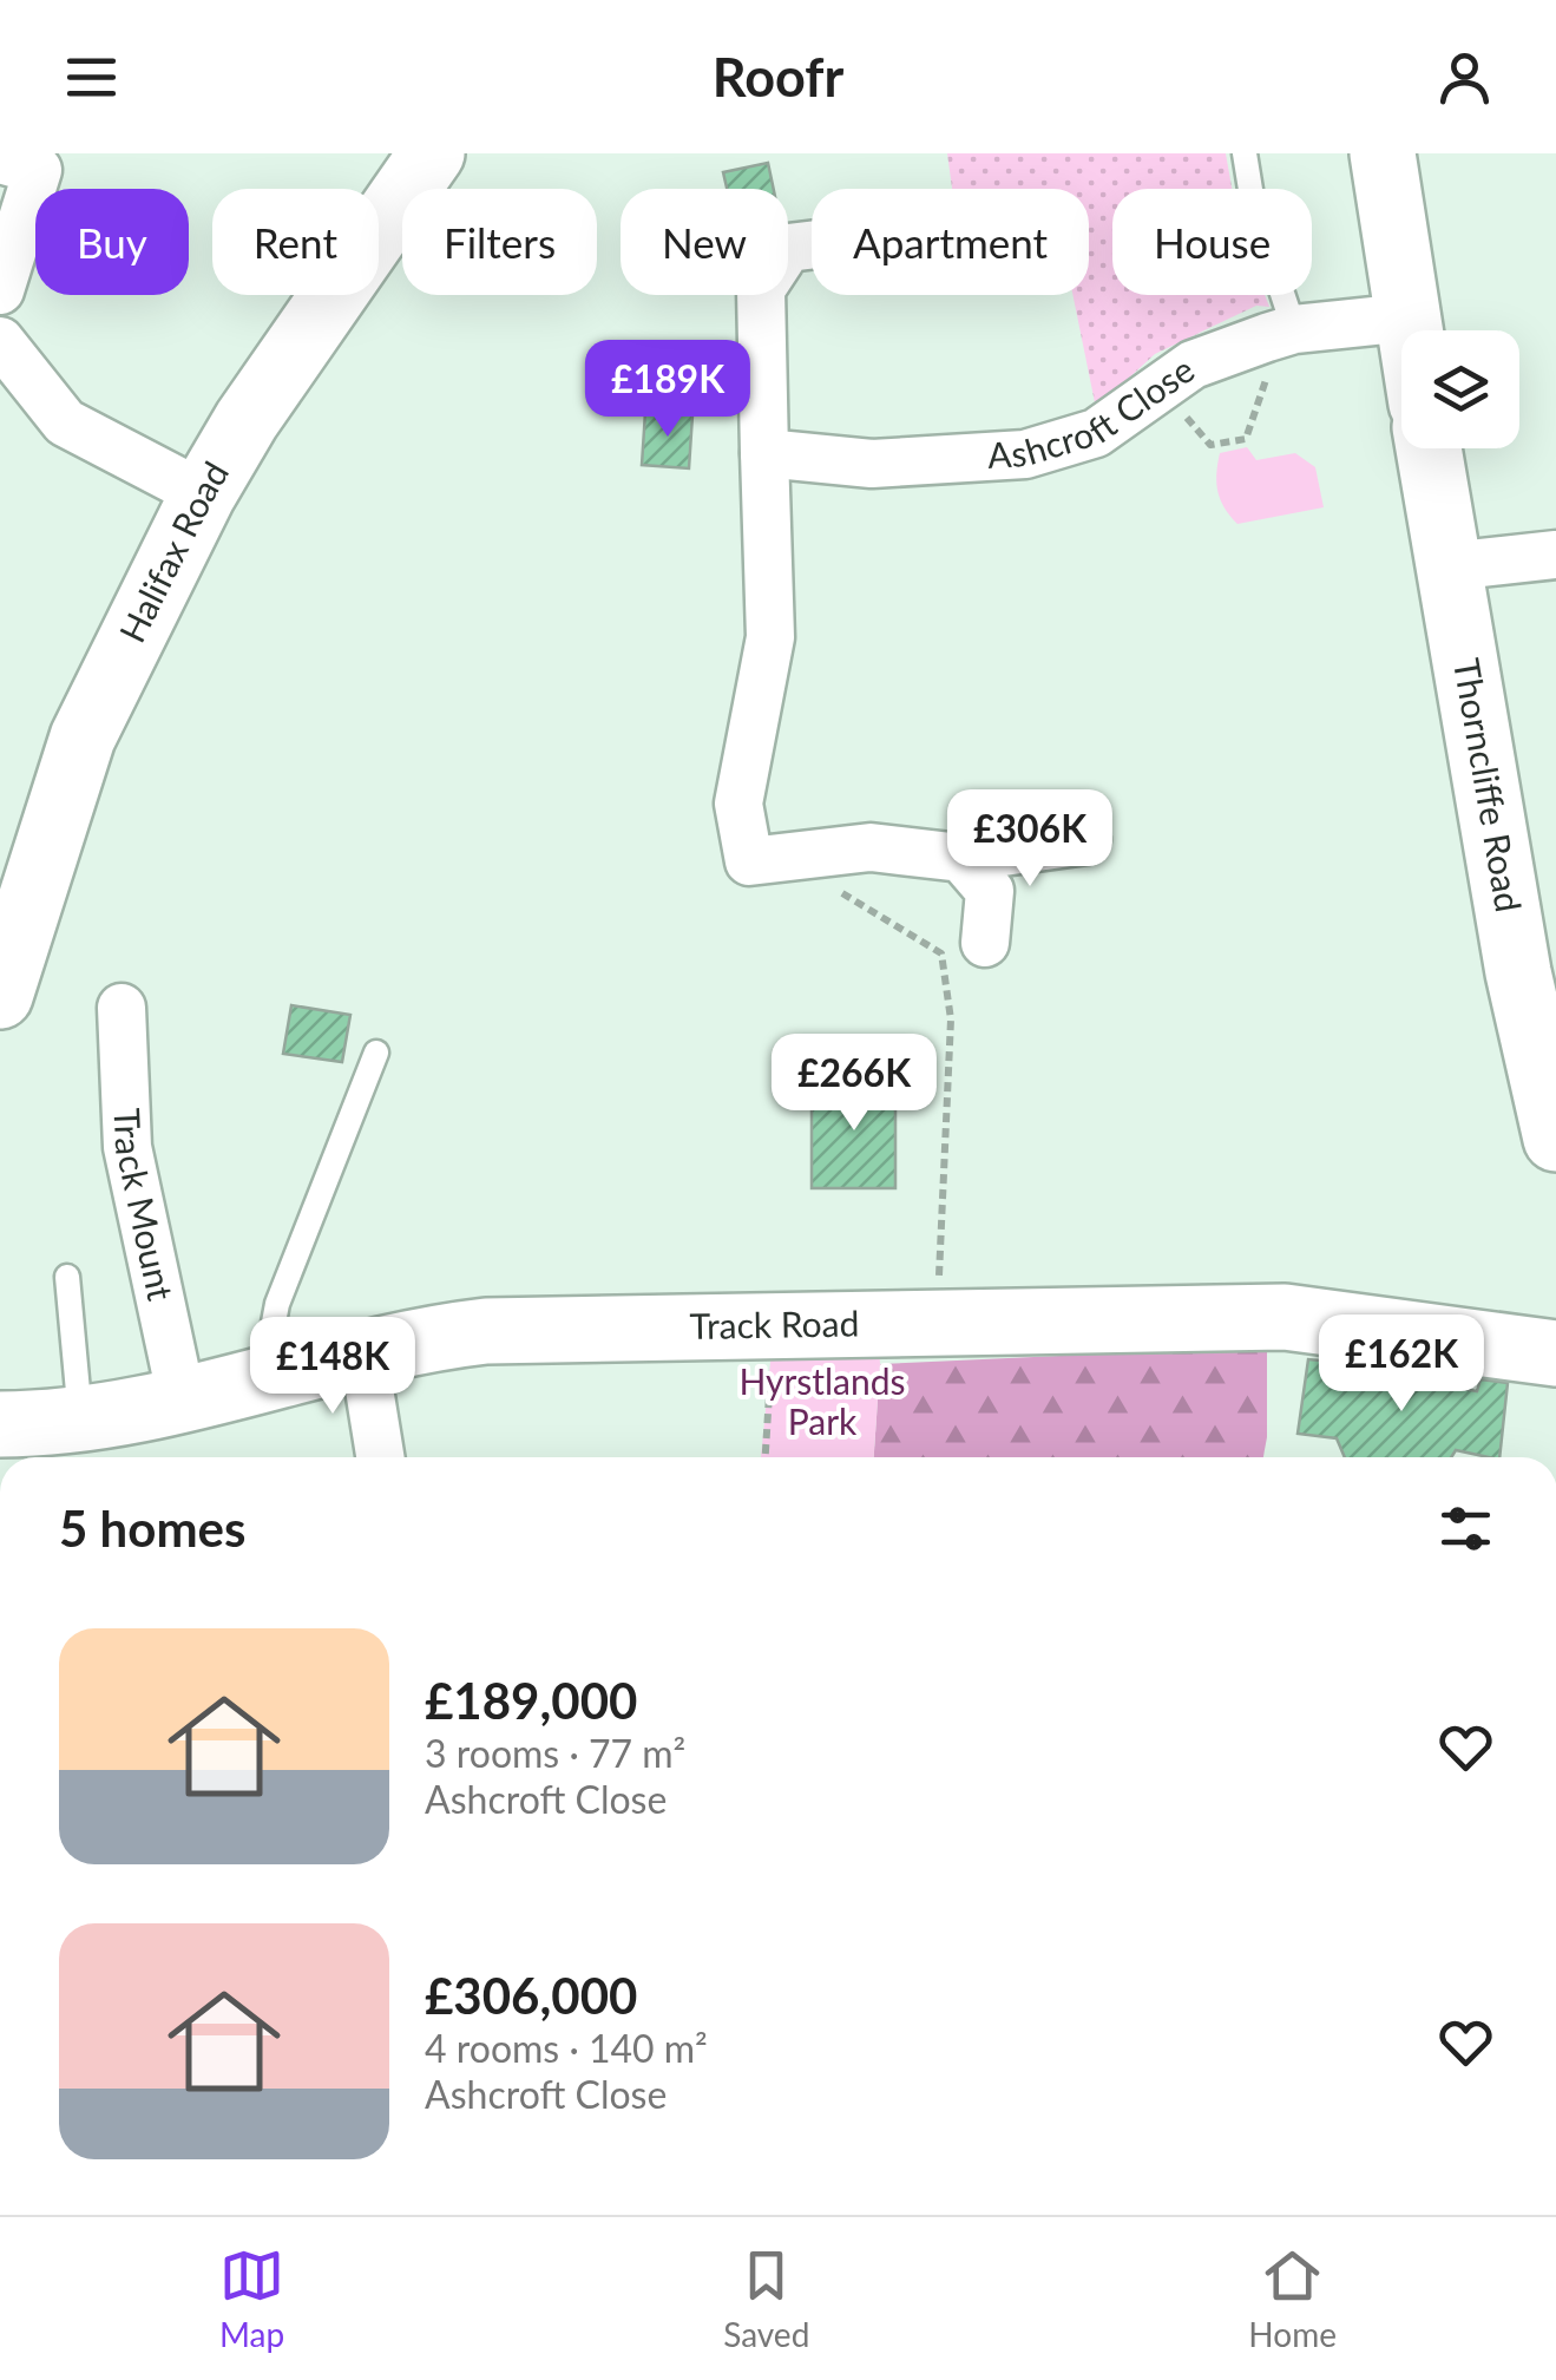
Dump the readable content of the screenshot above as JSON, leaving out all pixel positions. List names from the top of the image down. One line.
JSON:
{"streets":{"street":["Ashcroft Close","Halifax Road","Thorncliffe Road","Track Mount","Track Road"]},"crossings":[["Track Mount","Track Road"]],"parks":["Hyrstlands Park"],"page":{"header":"Roofr","chip":["Buy","Rent","Filters","New","Apartment","House"],"price":["£189K","£306K","£266K","£162K","£148K"],"heading":"5 homes","list":[{"name":"£189,000","note":"3 rooms · 77 m² · Ashcroft Close"},{"name":"£306,000","note":"4 rooms · 140 m² · Ashcroft Close"}],"tabs":["Map","Saved","Home"]}}
